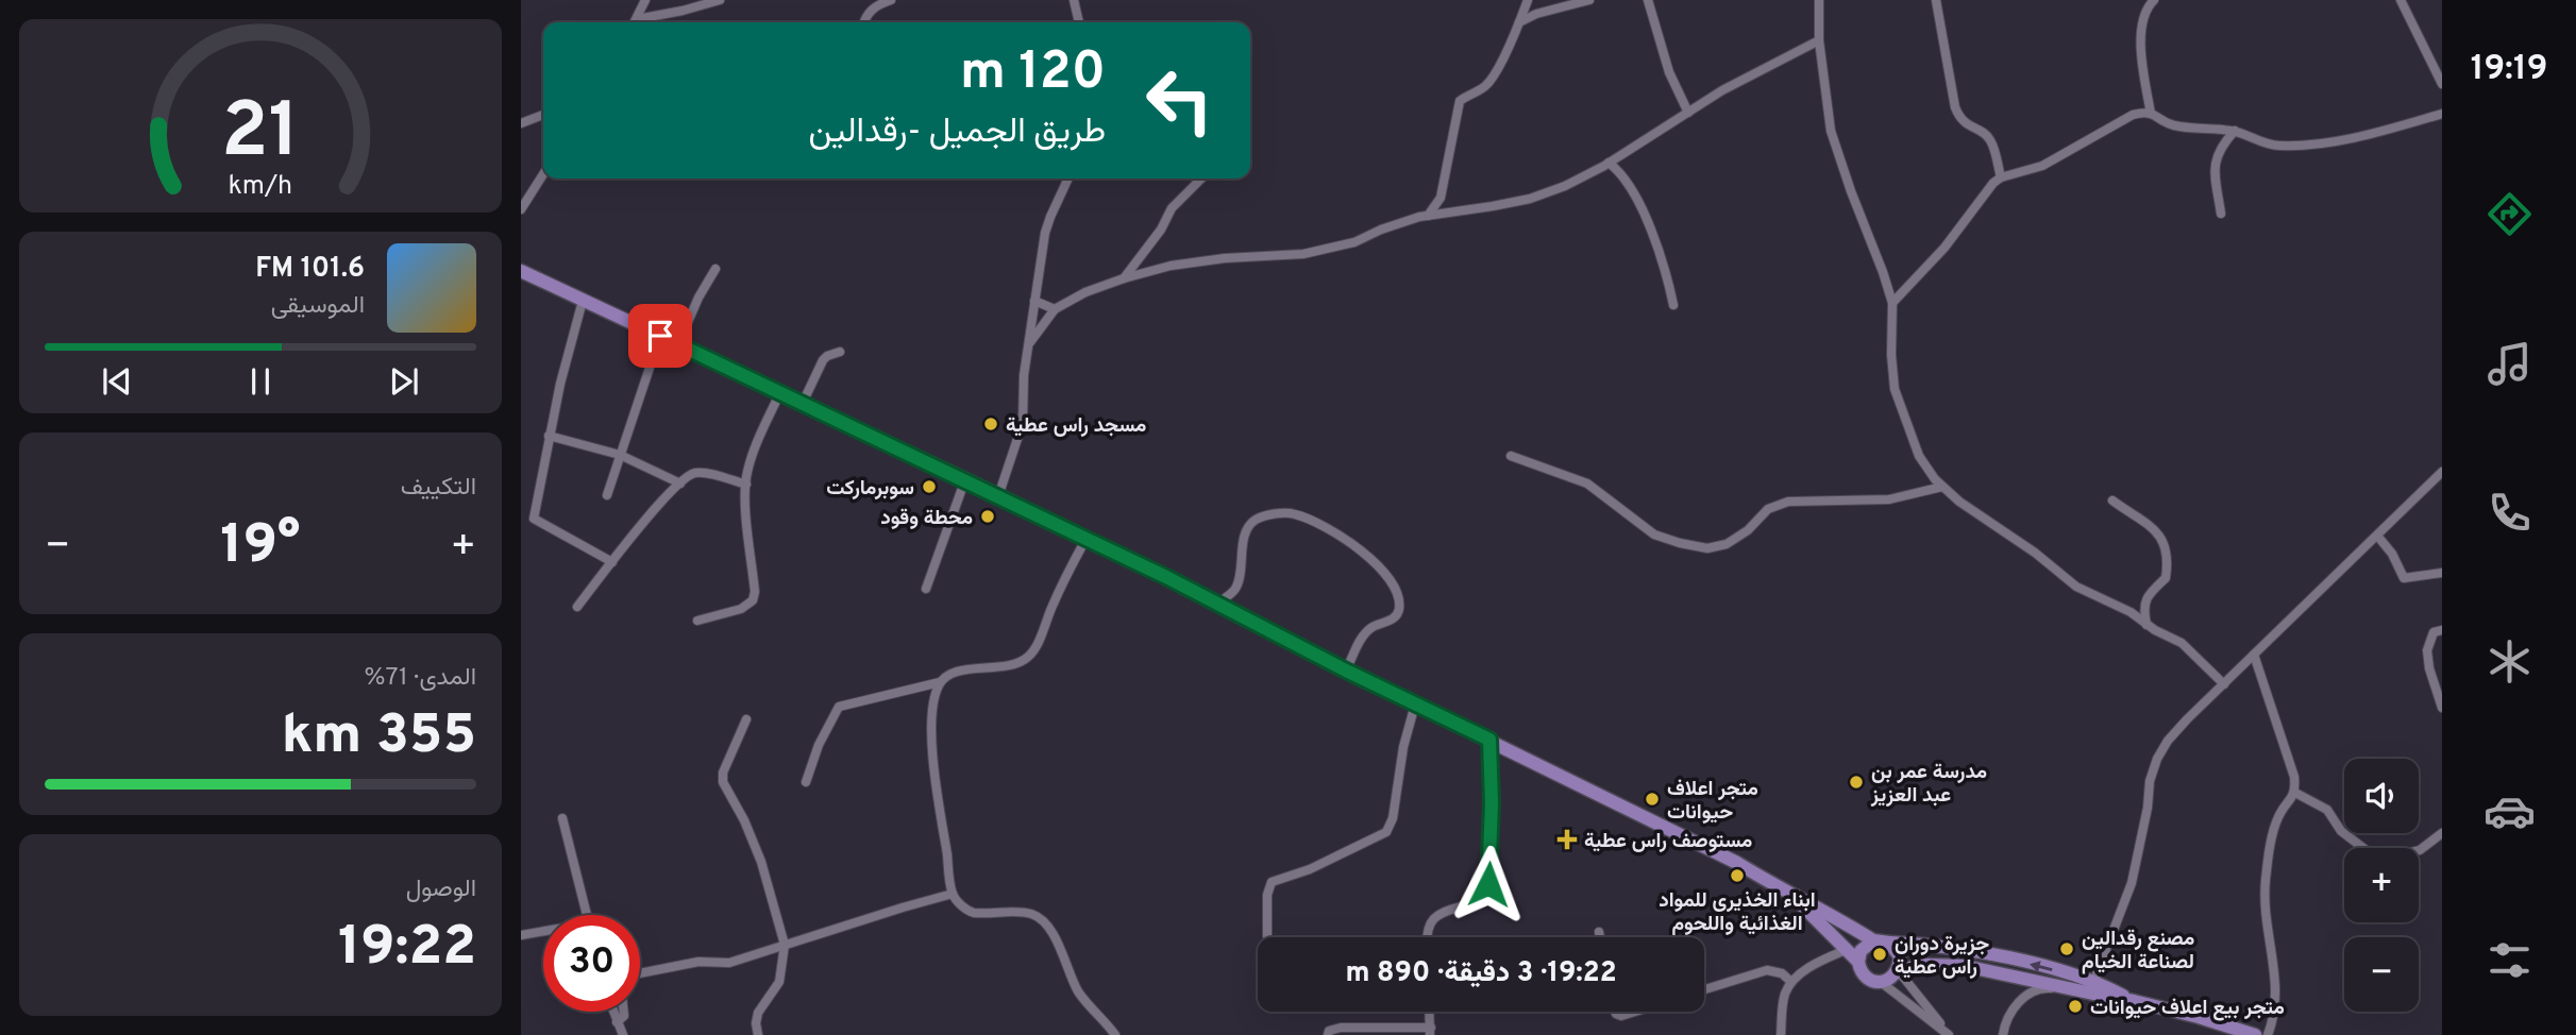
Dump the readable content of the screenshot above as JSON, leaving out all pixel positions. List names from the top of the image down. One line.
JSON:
{"places":{"other":["مسجد راس عطية","سوبرماركت","محطة وقود","مدرسة عمر بن عبد العزيز","متجر اعلاف حيوانات","ابناء الخذيري للمواد الغذائية واللحوم","مصنع رقدالين لصناعة الخيام","جزيرة دوران راس عطية","متجر بيع اعلاف حيوانات"],"health":["مستوصف راس عطية"]},"page":{"tabs":"19:19","turn":["120 m","طريق الجميل -رقدالين"],"song":["101.6 FM","الموسيقى"],"tile":["التكييف",["المدى · 71%","355 km"],["الوصول","19:22"]],"heat":["−","19°","+"],"map_buttons":["+","−"],"limit":"30","trip":"19:22 · 3 دقيقة · 890 m","gauge":["21","km/h"]}}
